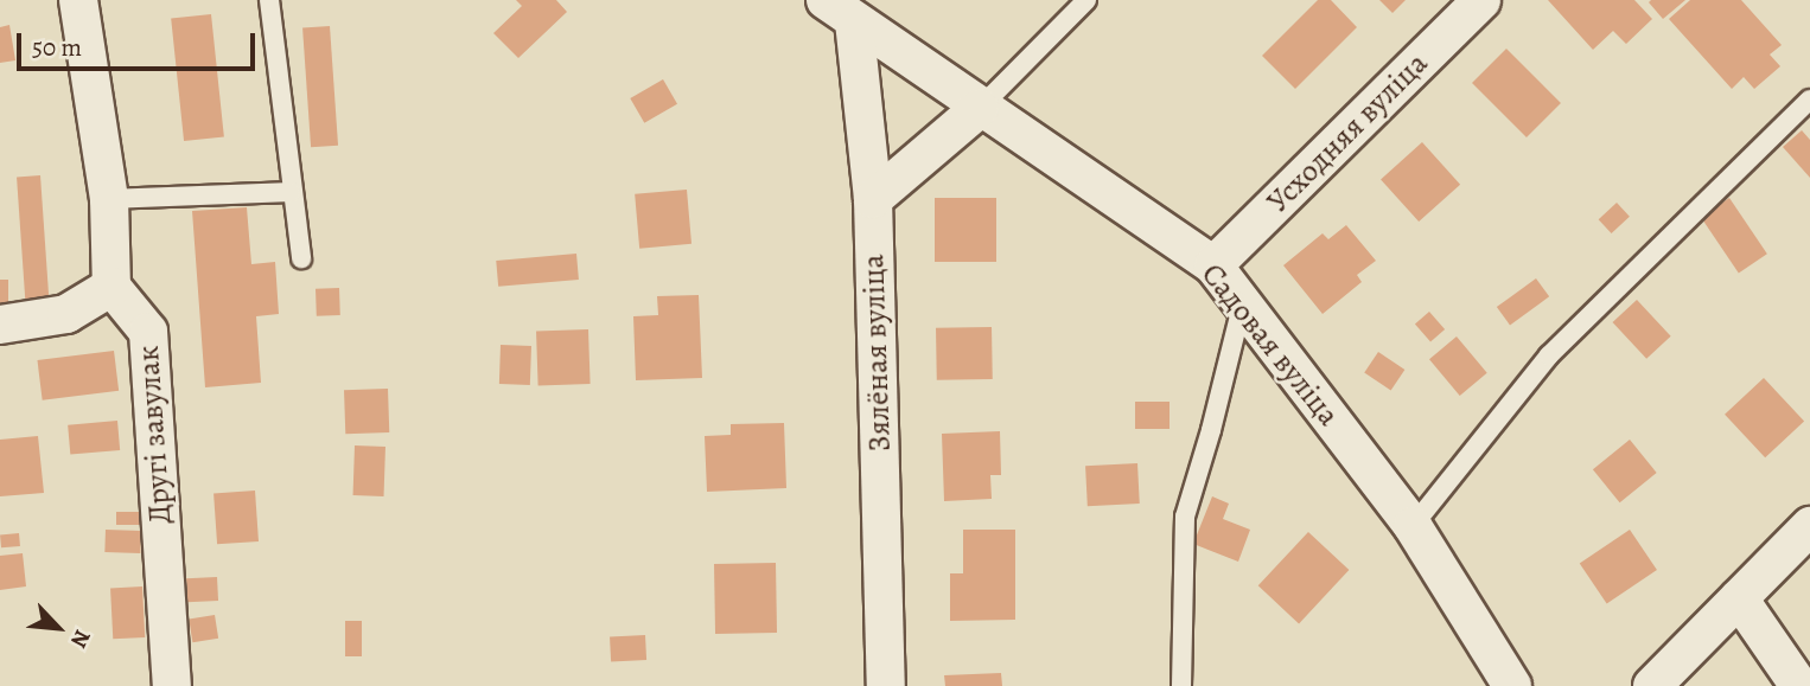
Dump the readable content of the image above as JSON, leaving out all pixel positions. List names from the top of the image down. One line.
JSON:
{"streets":{"street":["Усходняя вуліца","Садовая вуліца","Зялёная вуліца","Другі завулак"]},"crossings":[["Усходняя вуліца","Садовая вуліца"],["Садовая вуліца","Зялёная вуліца"]],"scale_bar":"50 m","north":"bottom right"}
